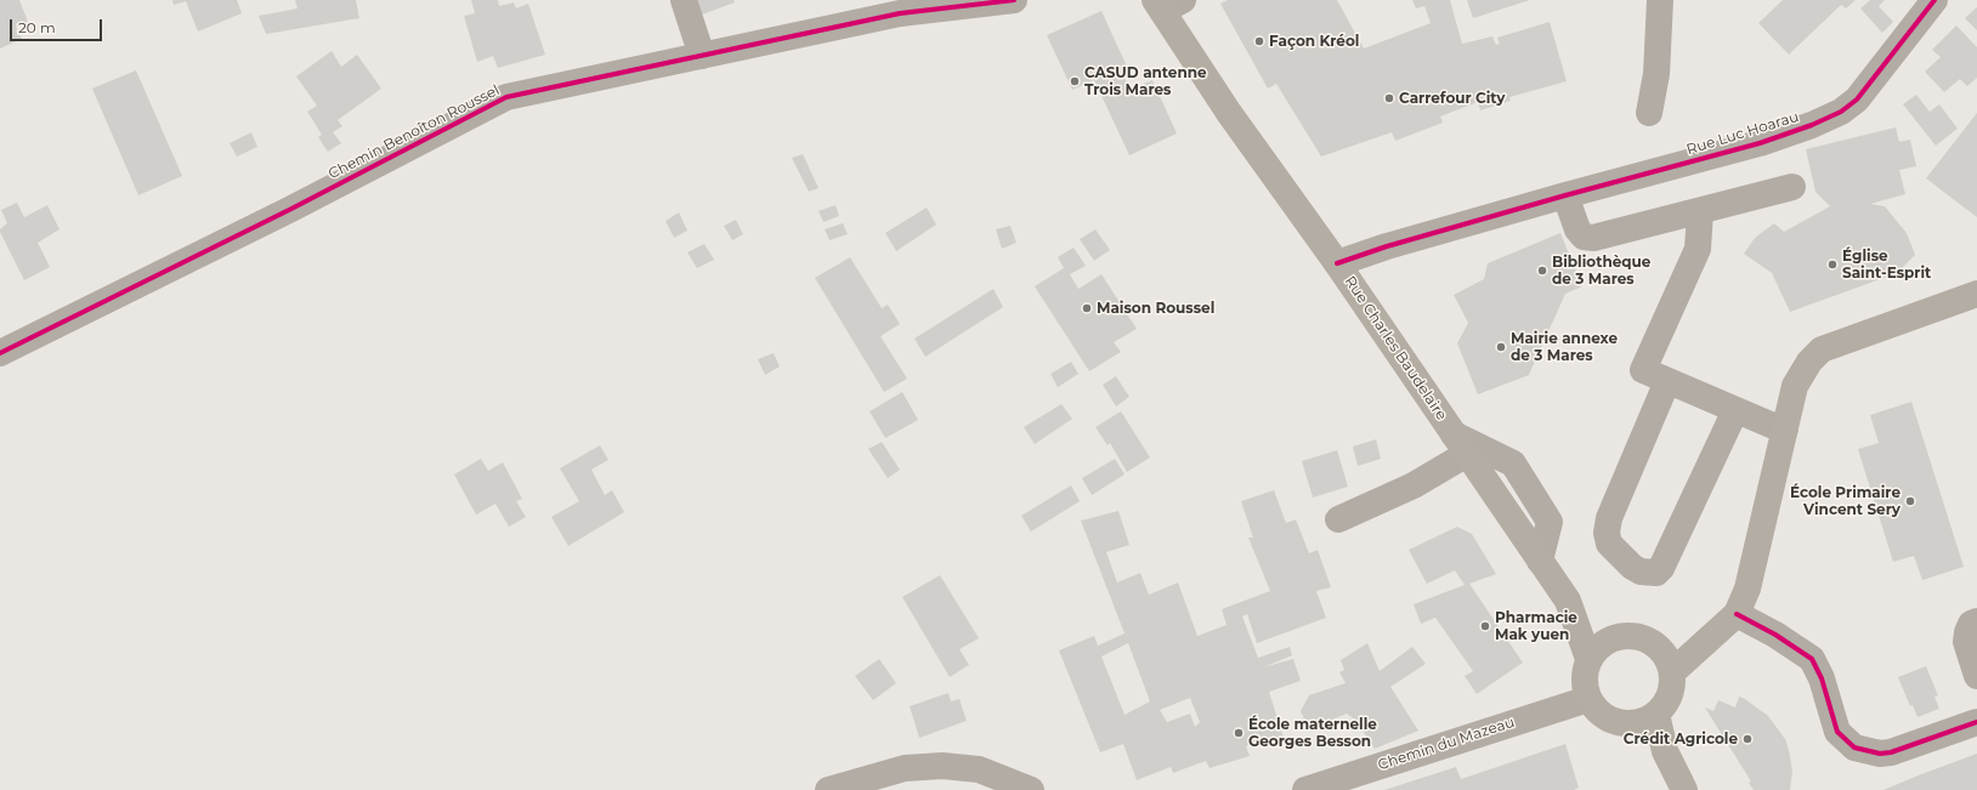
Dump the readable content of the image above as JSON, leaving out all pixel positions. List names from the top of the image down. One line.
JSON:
{"streets":{"main road":["Rue Charles Baudelaire"],"street":["Chemin Benoîton Roussel","Rue Luc Hoarau","Chemin du Mazeau"]},"crossings":[["Rue Luc Hoarau","Rue Charles Baudelaire"]],"places":["Façon Kréol","CASUD antenne Trois Mares","Carrefour City","Église Saint-Esprit","Bibliothèque de 3 Mares","Maison Roussel","Mairie annexe de 3 Mares","École Primaire Vincent Sery","Pharmacie Mak yuen","École maternelle Georges Besson","Crédit Agricole"],"scale_bar":"20 m"}
